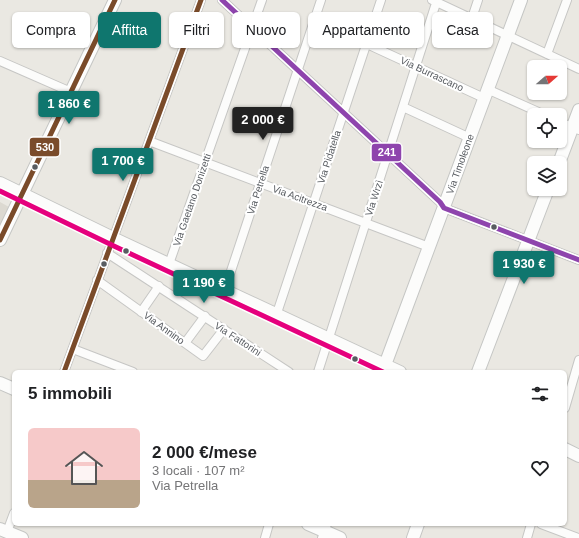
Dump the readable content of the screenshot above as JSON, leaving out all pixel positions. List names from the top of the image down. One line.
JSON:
{"streets":{"street":["Via Burrascano","Via Pidatella","Via Timoleone","Via Petrella","Via Acitrezza","Via Wrzì","Via Gaetano Donizetti","Via Annino","Via Fattorini"]},"crossings":[["Via Burrascano","Via Timoleone"],["Via Burrascano","Via Wrzì"],["Via Pidatella","Via Acitrezza"],["Via Timoleone","Via Acitrezza"],["Via Petrella","Via Acitrezza"],["Via Acitrezza","Via Wrzì"],["Via Acitrezza","Via Gaetano Donizetti"],["Via Annino","Via Fattorini"]],"lines":["transit line 530","transit line 241"],"north":"right","page":{"chip":["Compra","Affitta","Filtri","Nuovo","Appartamento","Casa"],"price":["1 860 €","2 000 €","1 700 €","1 930 €","1 190 €"],"heading":"5 immobili","list":[{"name":"2 000 €/mese","note":"3 locali · 107 m² · Via Petrella"}]}}
